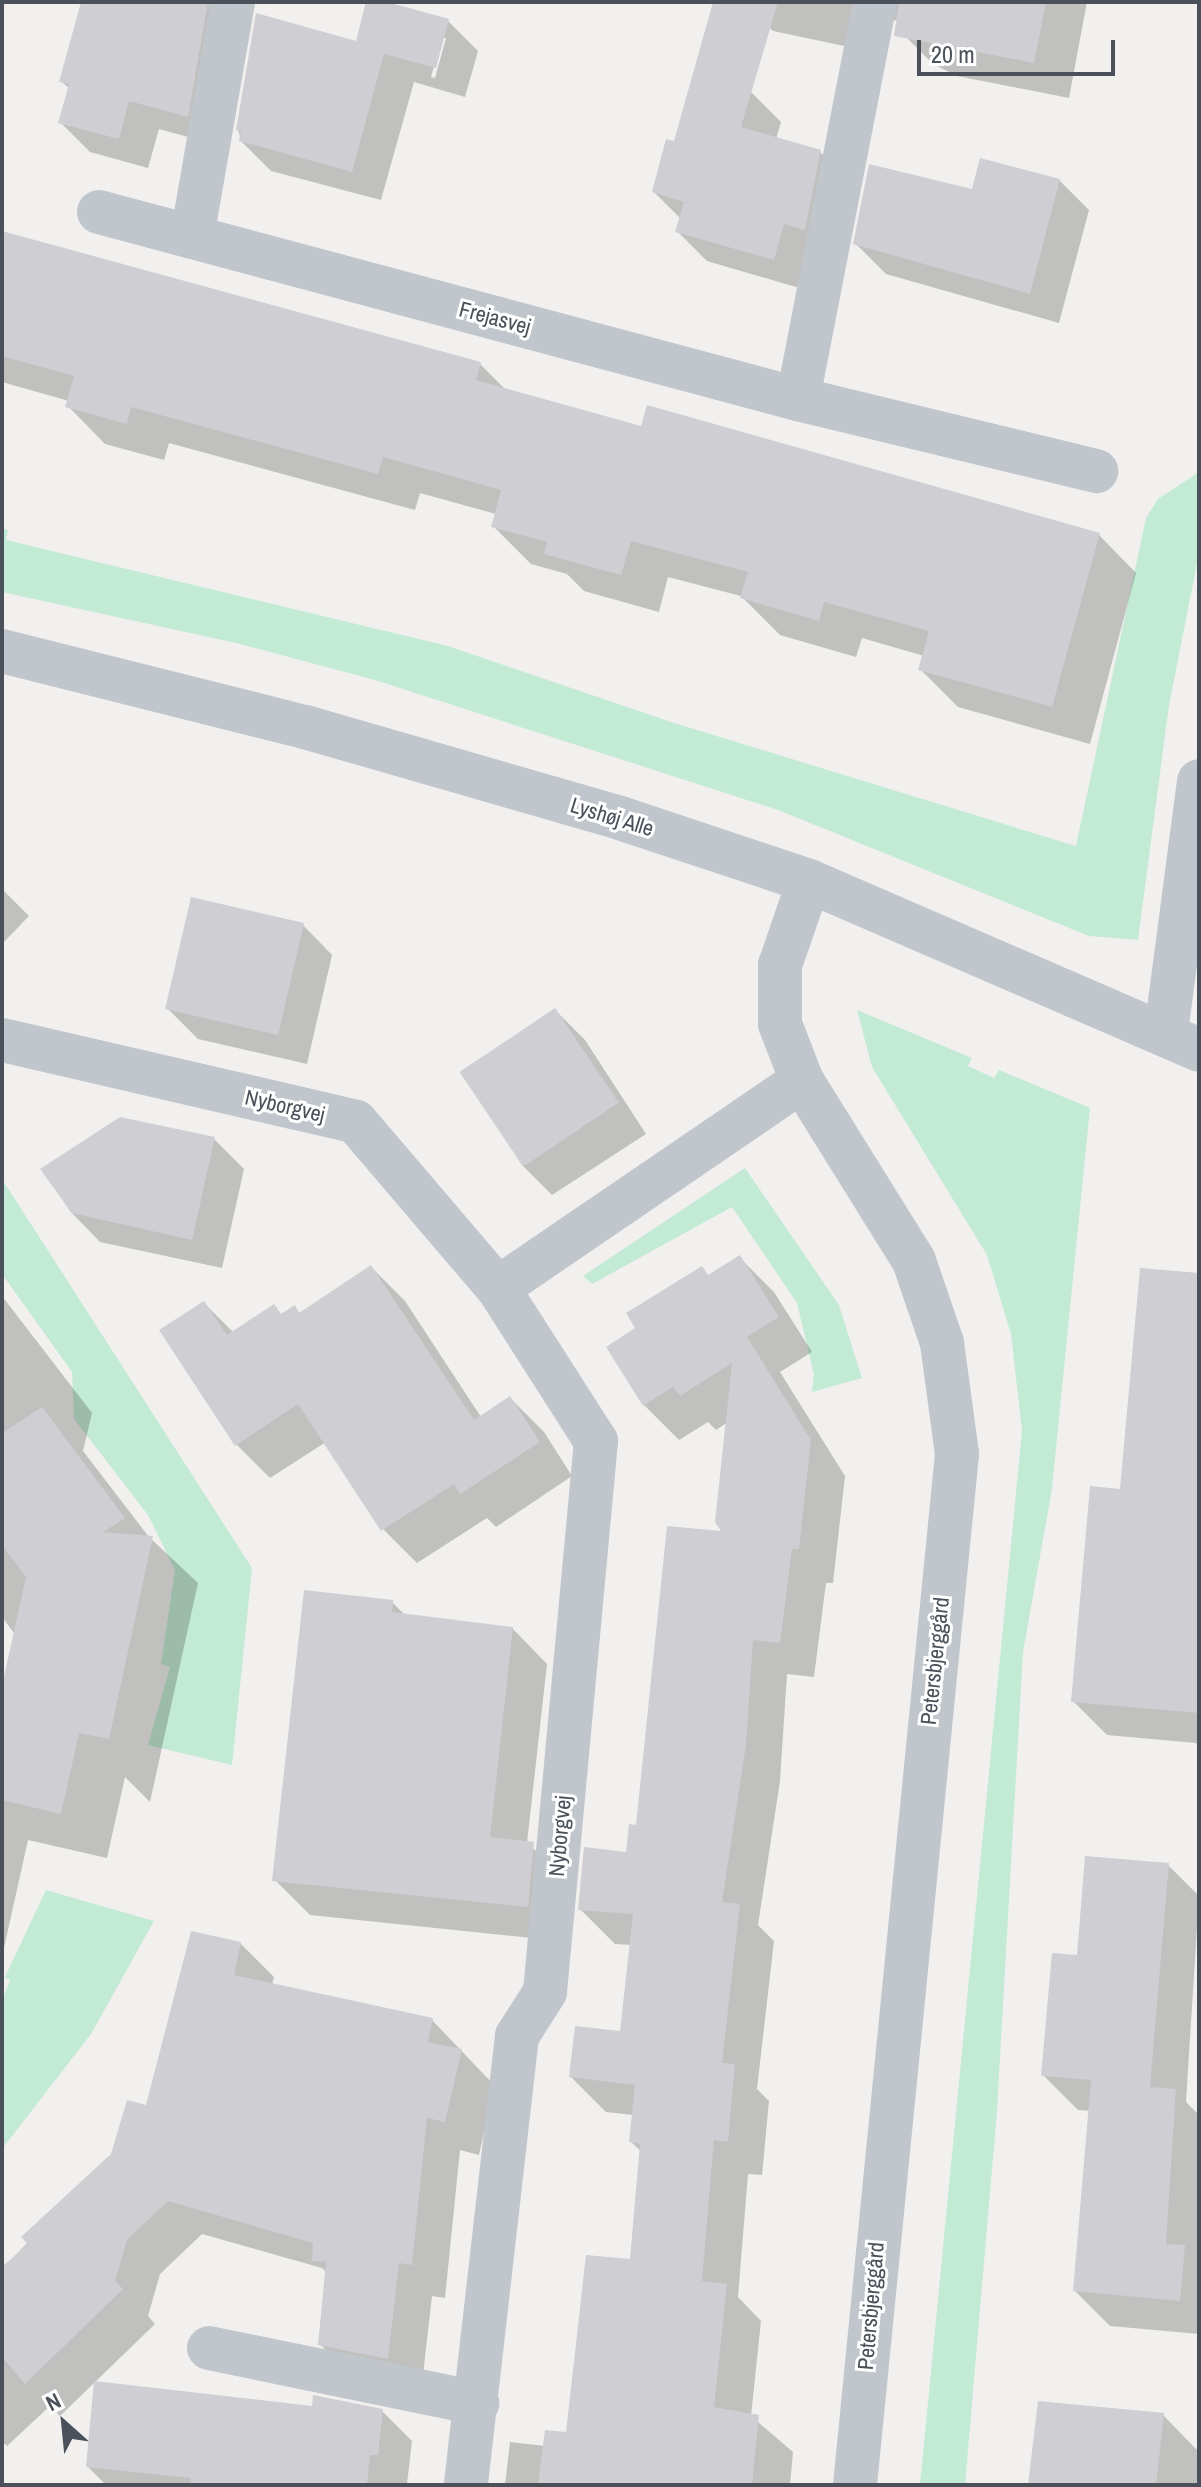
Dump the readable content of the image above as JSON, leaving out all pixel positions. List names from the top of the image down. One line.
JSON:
{"streets":{"street":["Frejasvej","Lyshøj Alle","Nyborgvej","Petersbjerggård"]},"crossings":[["Lyshøj Alle","Petersbjerggård"]],"scale_bar":"20 m","north":"top left"}
